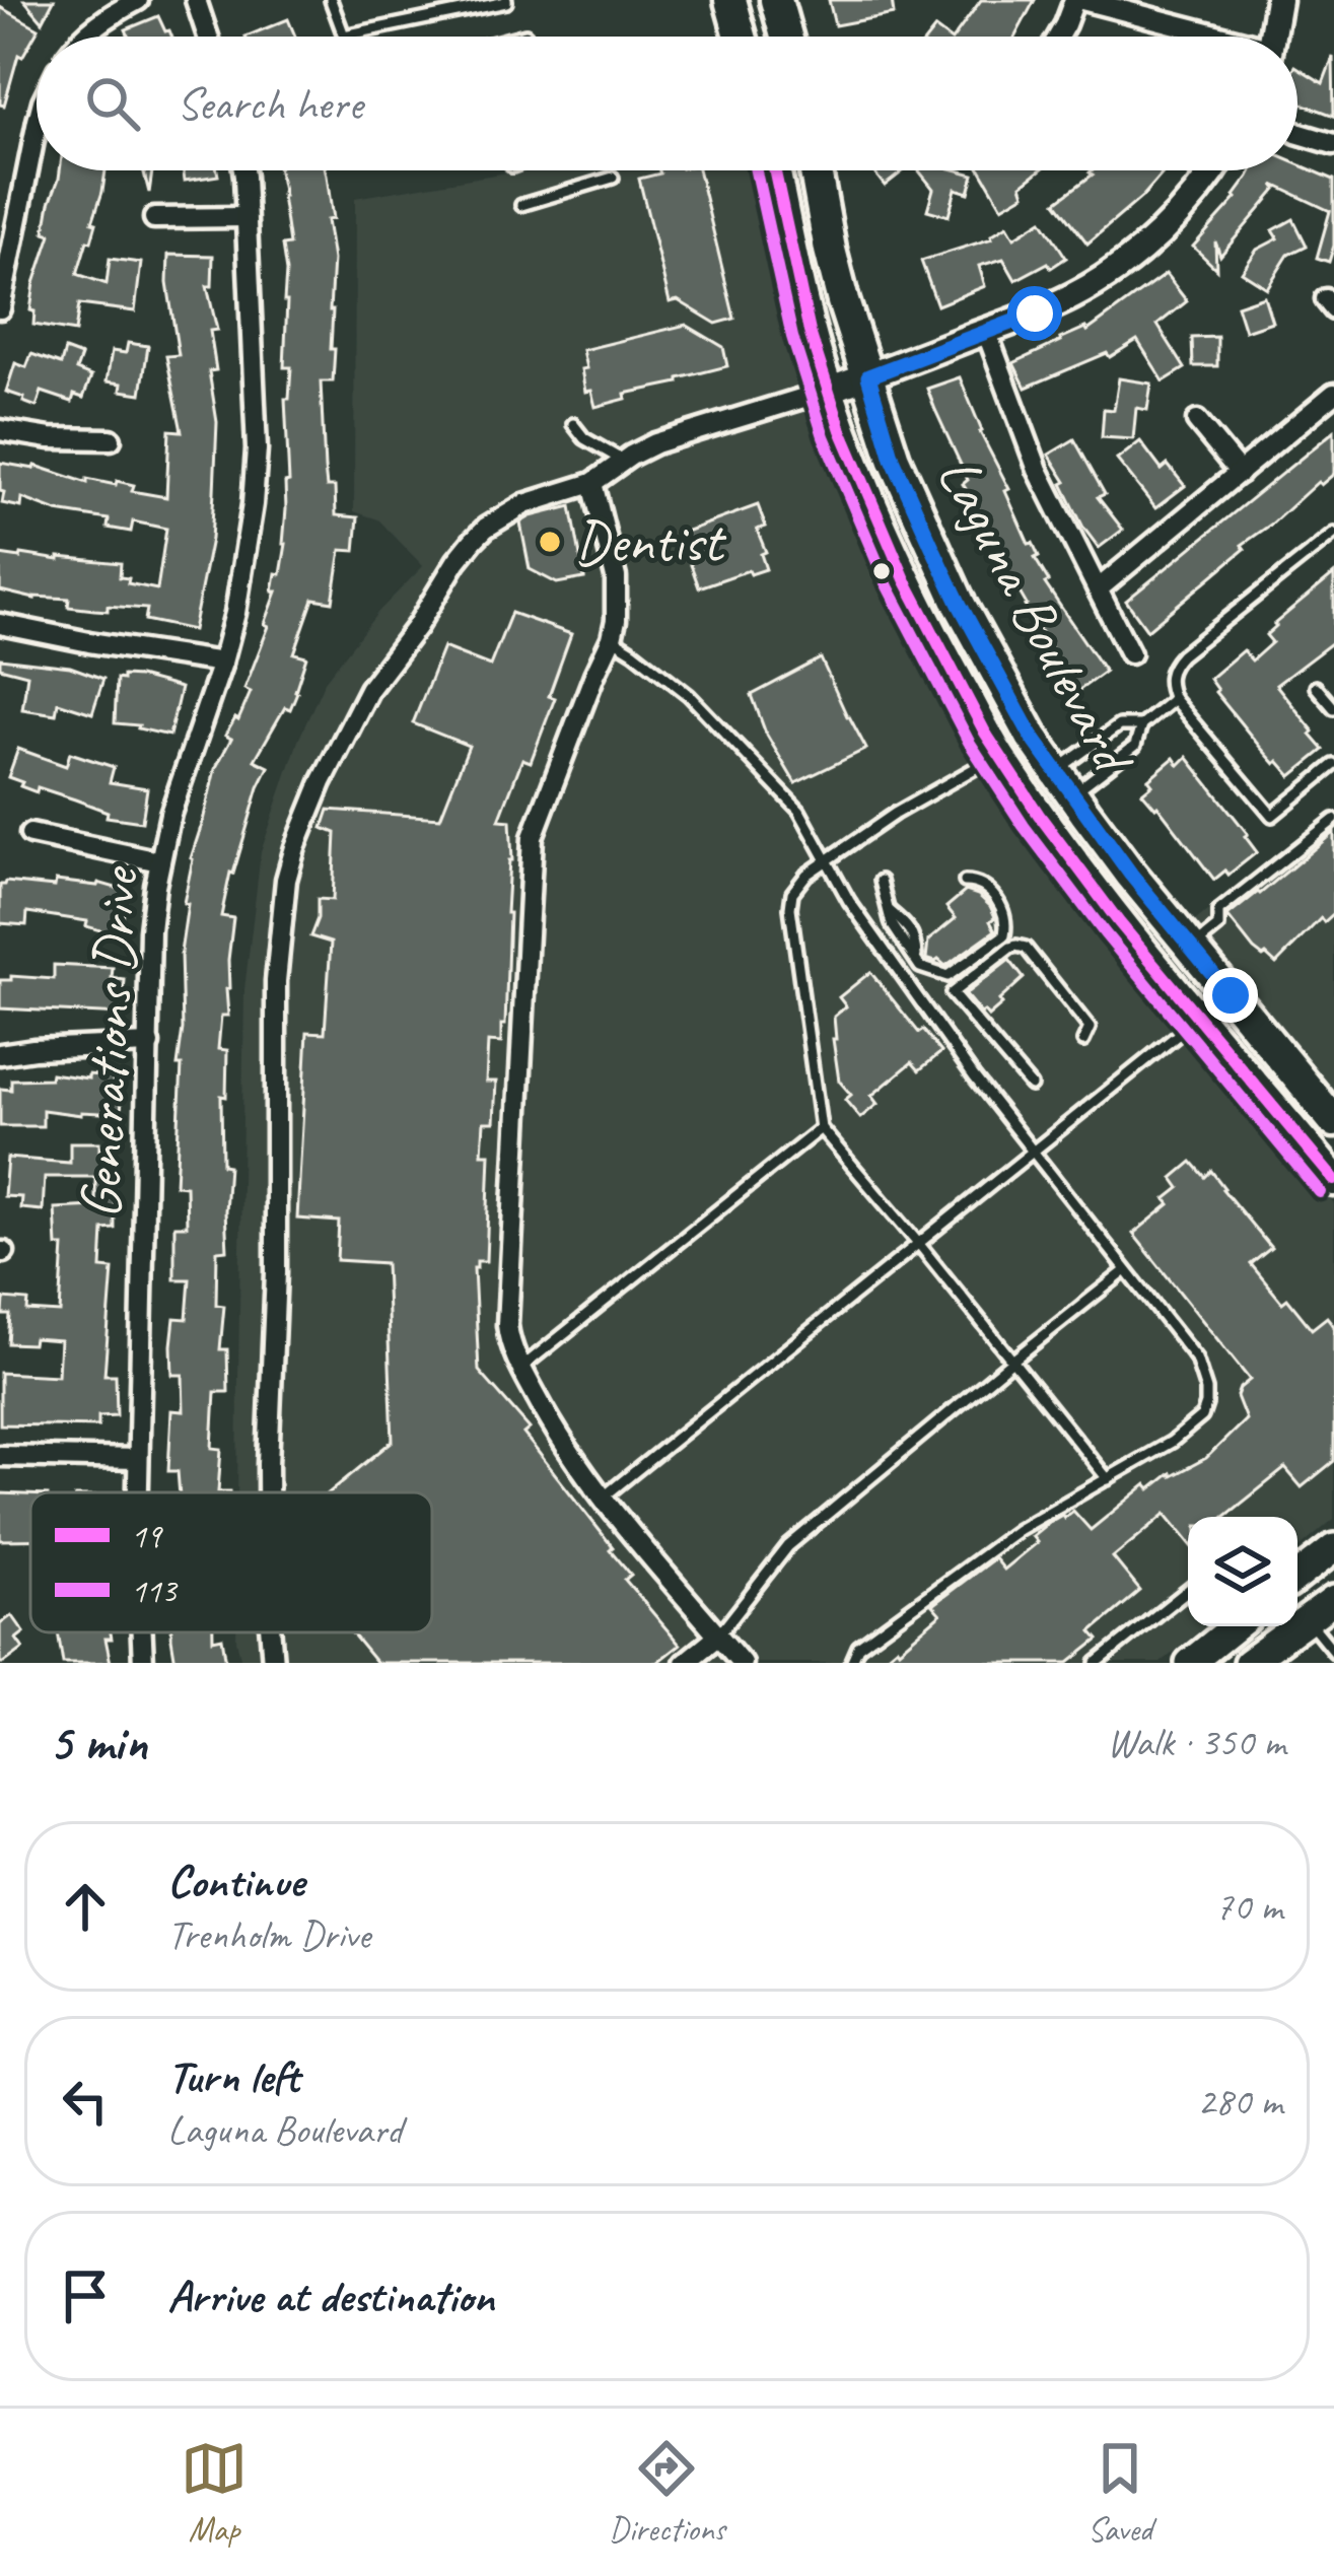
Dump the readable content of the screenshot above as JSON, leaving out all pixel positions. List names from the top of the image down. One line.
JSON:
{"streets":{"main road":["Laguna Boulevard"],"street":["Generations Drive"]},"places":["Dentist"],"lines":["transit line 19","transit line 113"],"legend":["19","113"],"page":{"search":"Search here","heading":["5 min","Walk · 350 m"],"list":[["Continue","Trenholm Drive","70 m"],["Turn left","Laguna Boulevard","280 m"],"Arrive at destination"],"nav":["Map","Directions","Saved"]}}
